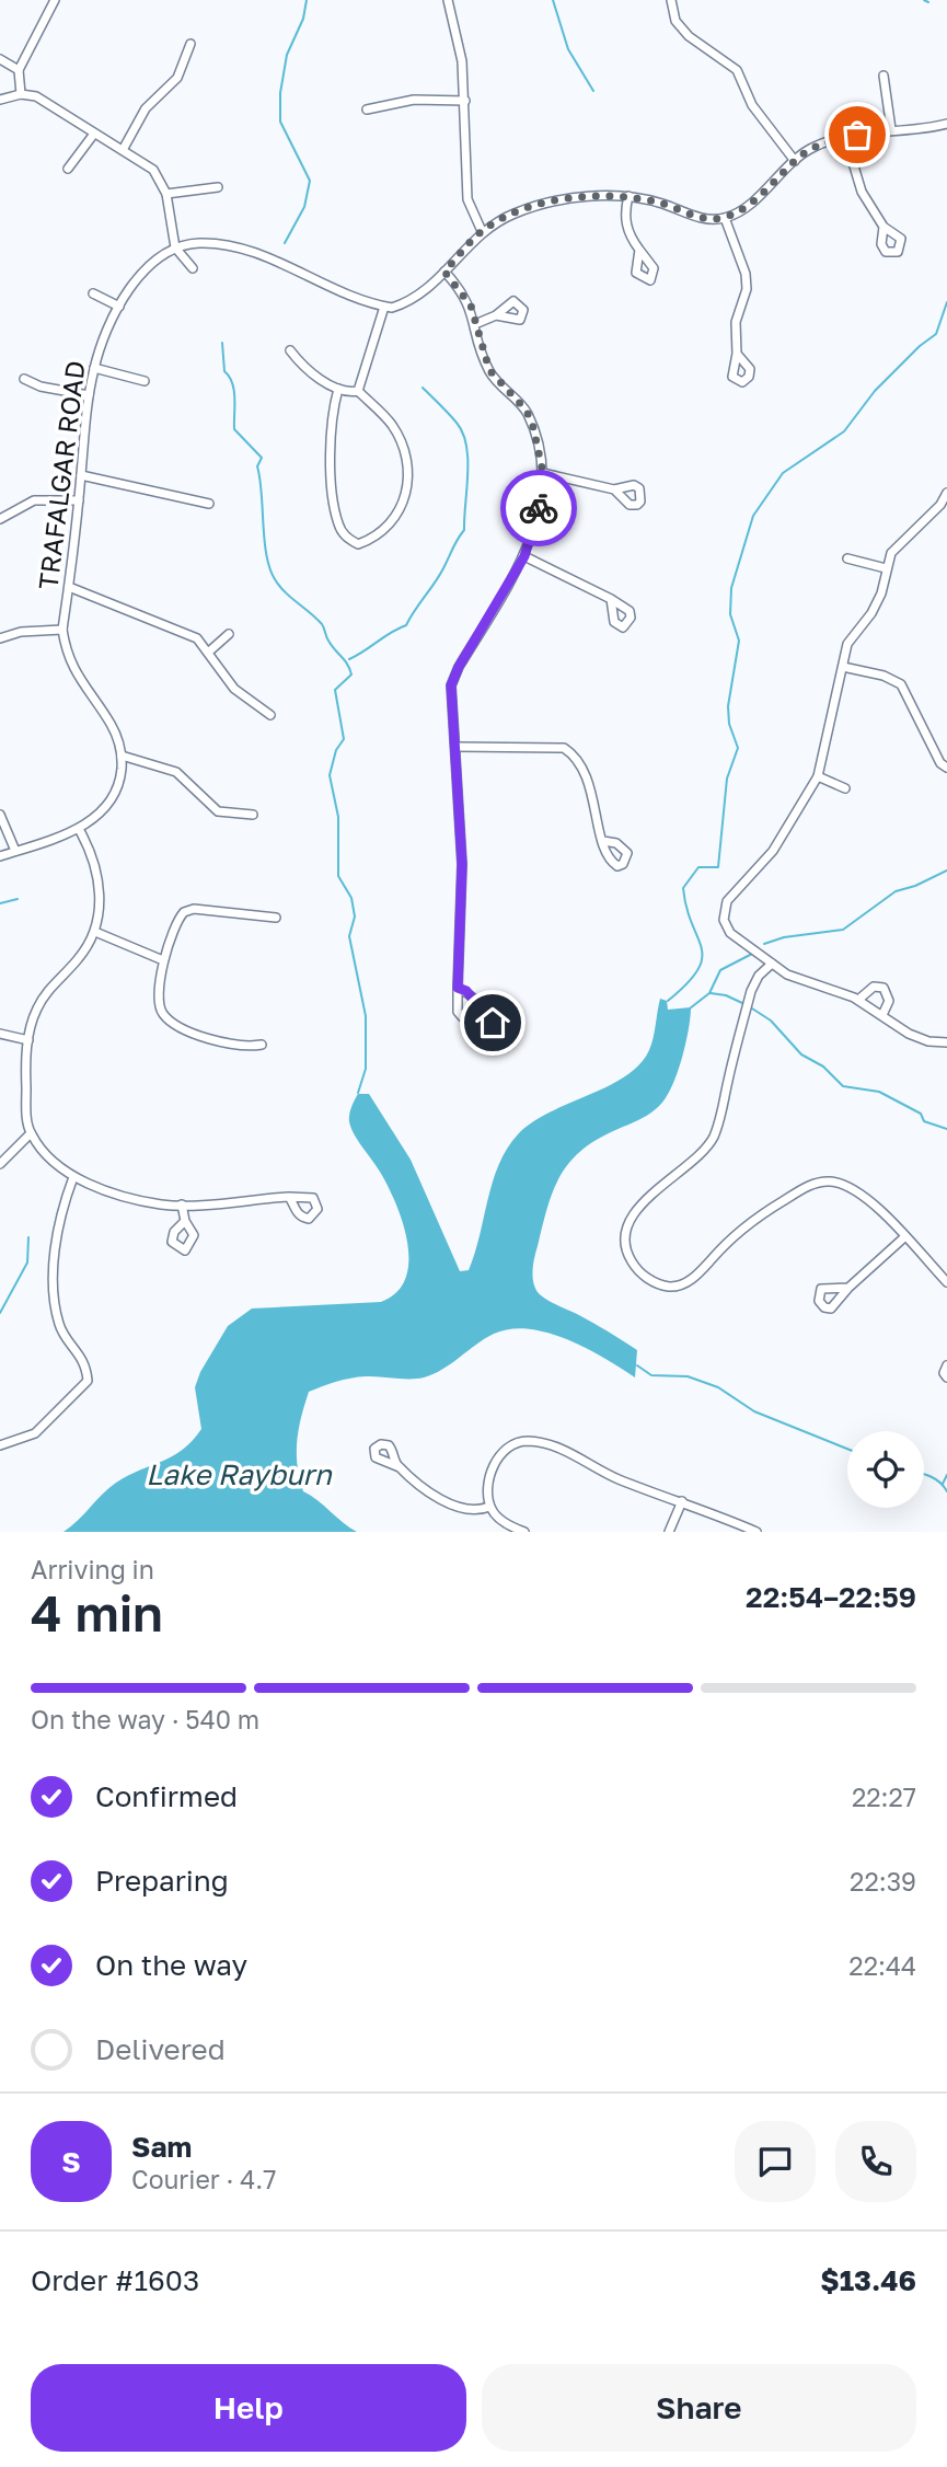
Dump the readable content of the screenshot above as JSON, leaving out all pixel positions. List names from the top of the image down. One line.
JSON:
{"streets":{"street":["TRAFALGAR ROAD"]},"water":["Lake Rayburn"],"page":{"heading":["4 min","Arriving in","22:54–22:59"],"panel":["Sam","Courier · 4.7","Order #1603","$13.46"],"bar":"On the way · 540 m","list":[["Confirmed","22:27"],["Preparing","22:39"],["On the way","22:44"],"Delivered"],"round":"S","buttons":["Help","Share"]}}
